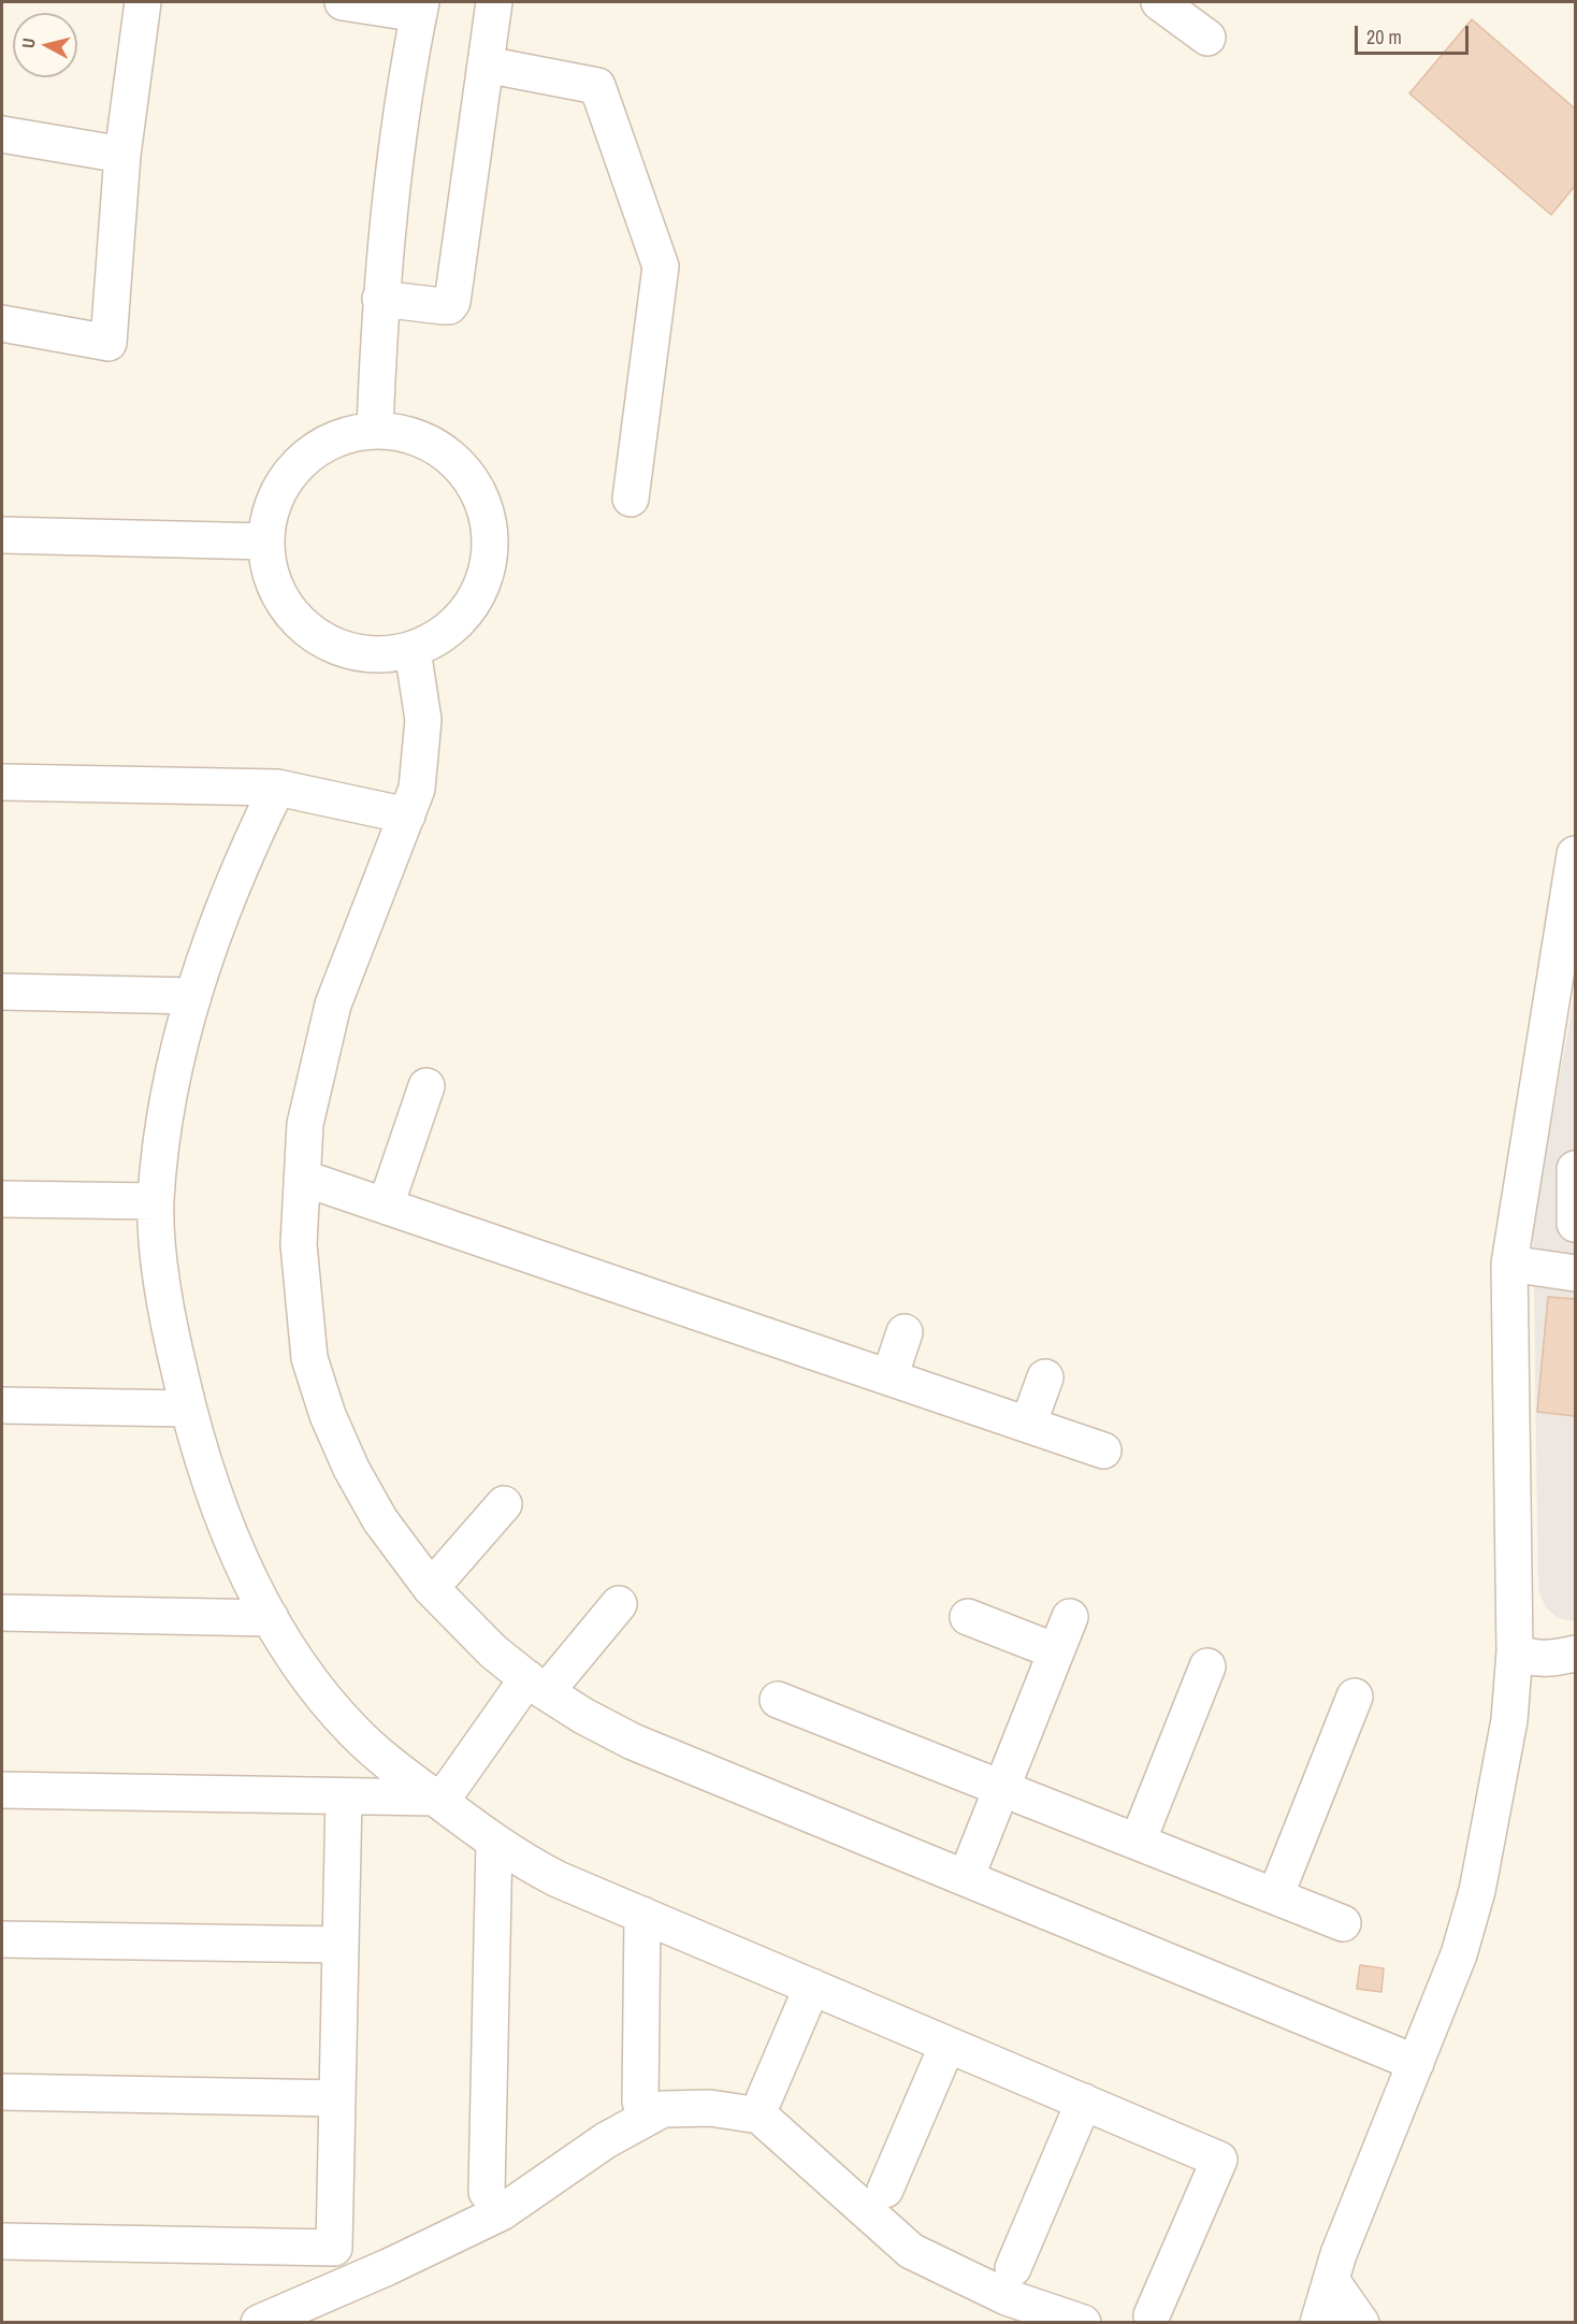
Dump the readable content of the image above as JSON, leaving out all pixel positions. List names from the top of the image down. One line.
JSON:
{"scale_bar":"20 m","north":"left"}
